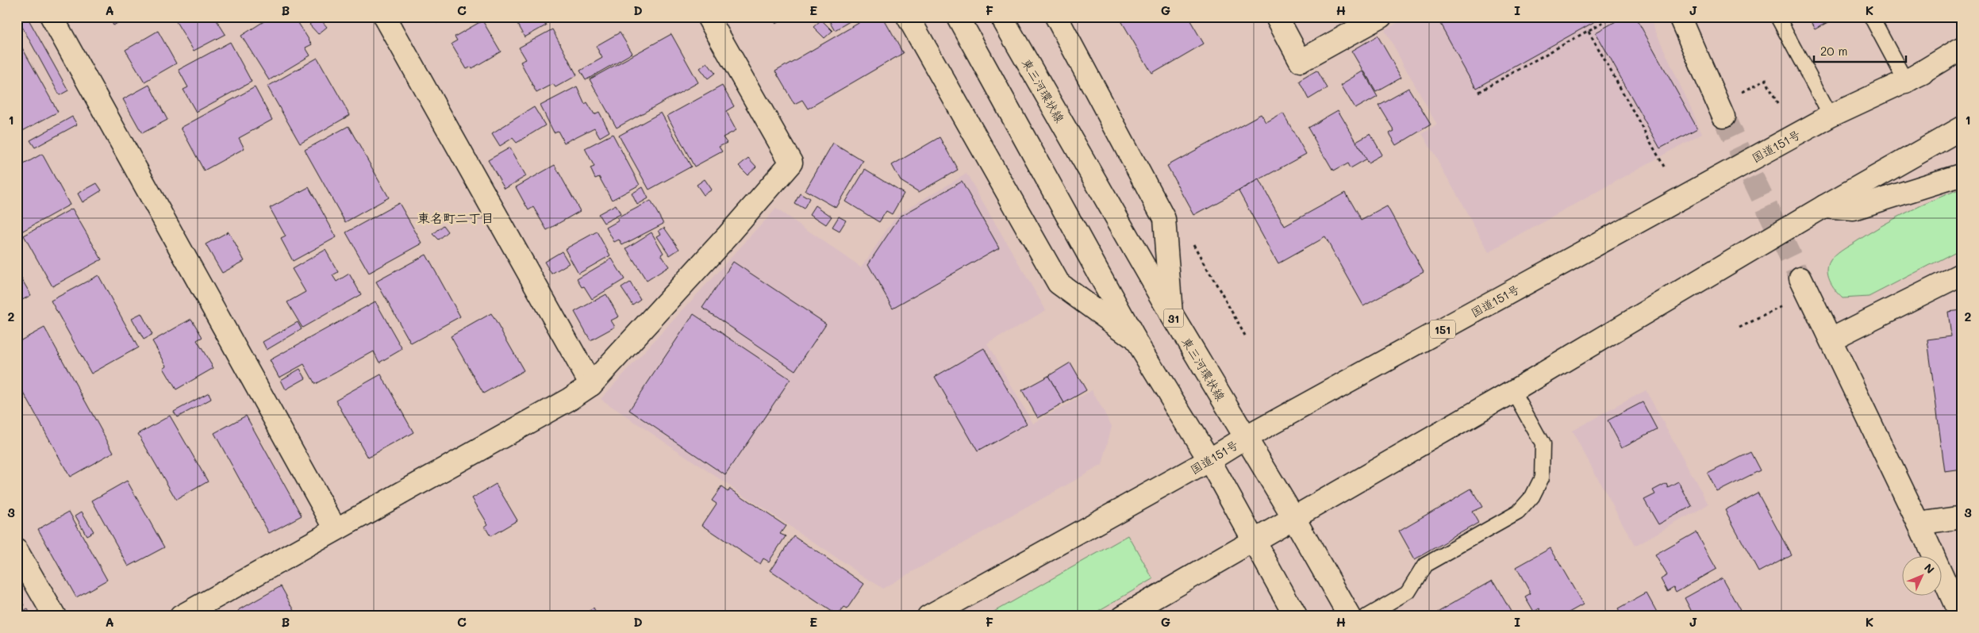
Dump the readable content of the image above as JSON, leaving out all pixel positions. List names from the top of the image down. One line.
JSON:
{"streets":{"main road":["東三河環状線","国道151号","31","151"]},"crossings":[["東三河環状線","国道151号"]],"districts":["東名町二丁目"],"scale_bar":"20 m","north":"top right","grid":{"columns":["A","B","C","D","E","F","G","H","I","J","K"],"rows":["1","2","3"]}}
